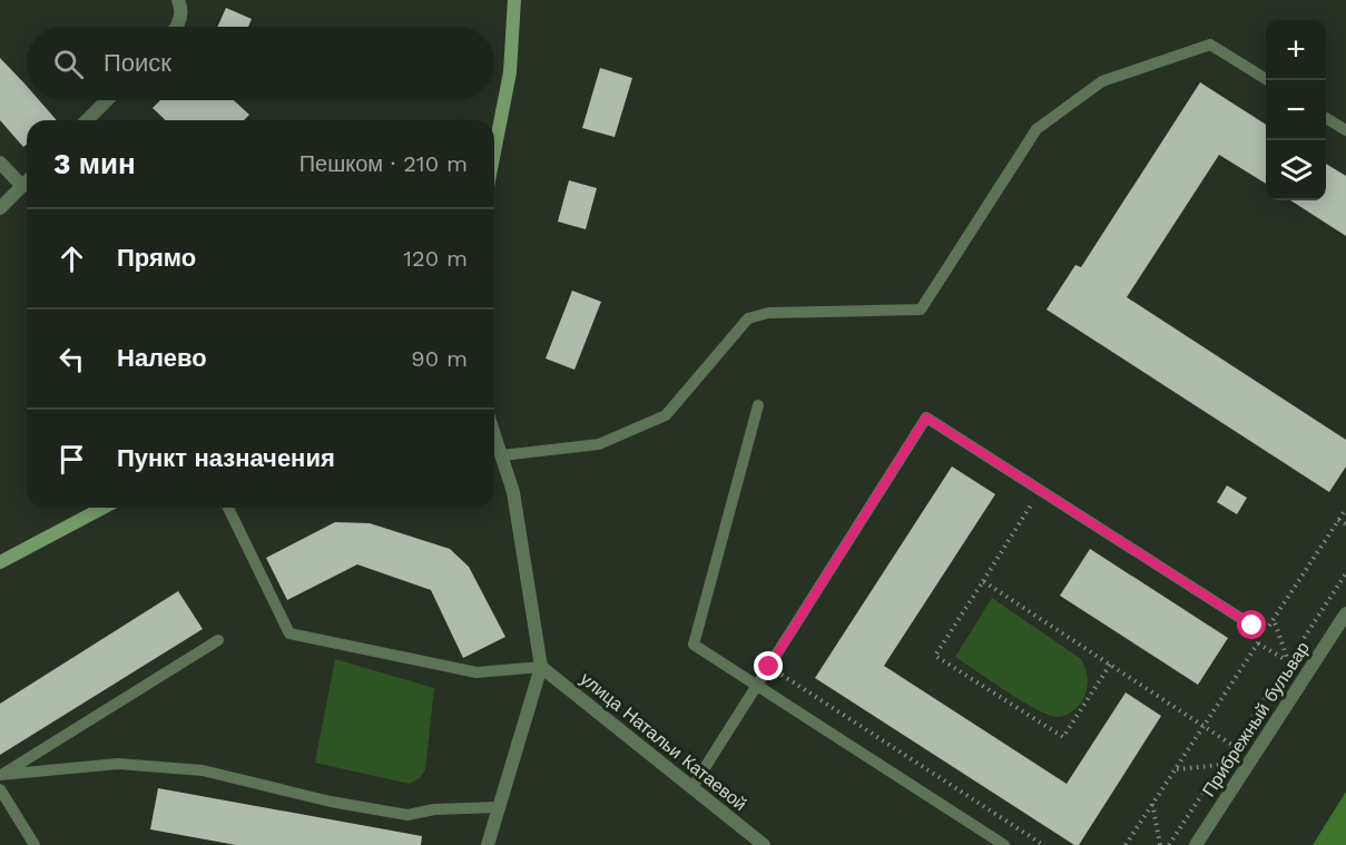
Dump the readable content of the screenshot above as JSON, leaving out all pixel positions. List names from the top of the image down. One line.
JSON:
{"streets":{"street":["Прибрежный бульвар","улица Натальи Катаевой"]},"page":{"map_buttons":["+","−"],"search":"Поиск","heading":["3 мин","Пешком · 210 m"],"list":[["Прямо","120 m"],["Налево","90 m"],"Пункт назначения"]}}
